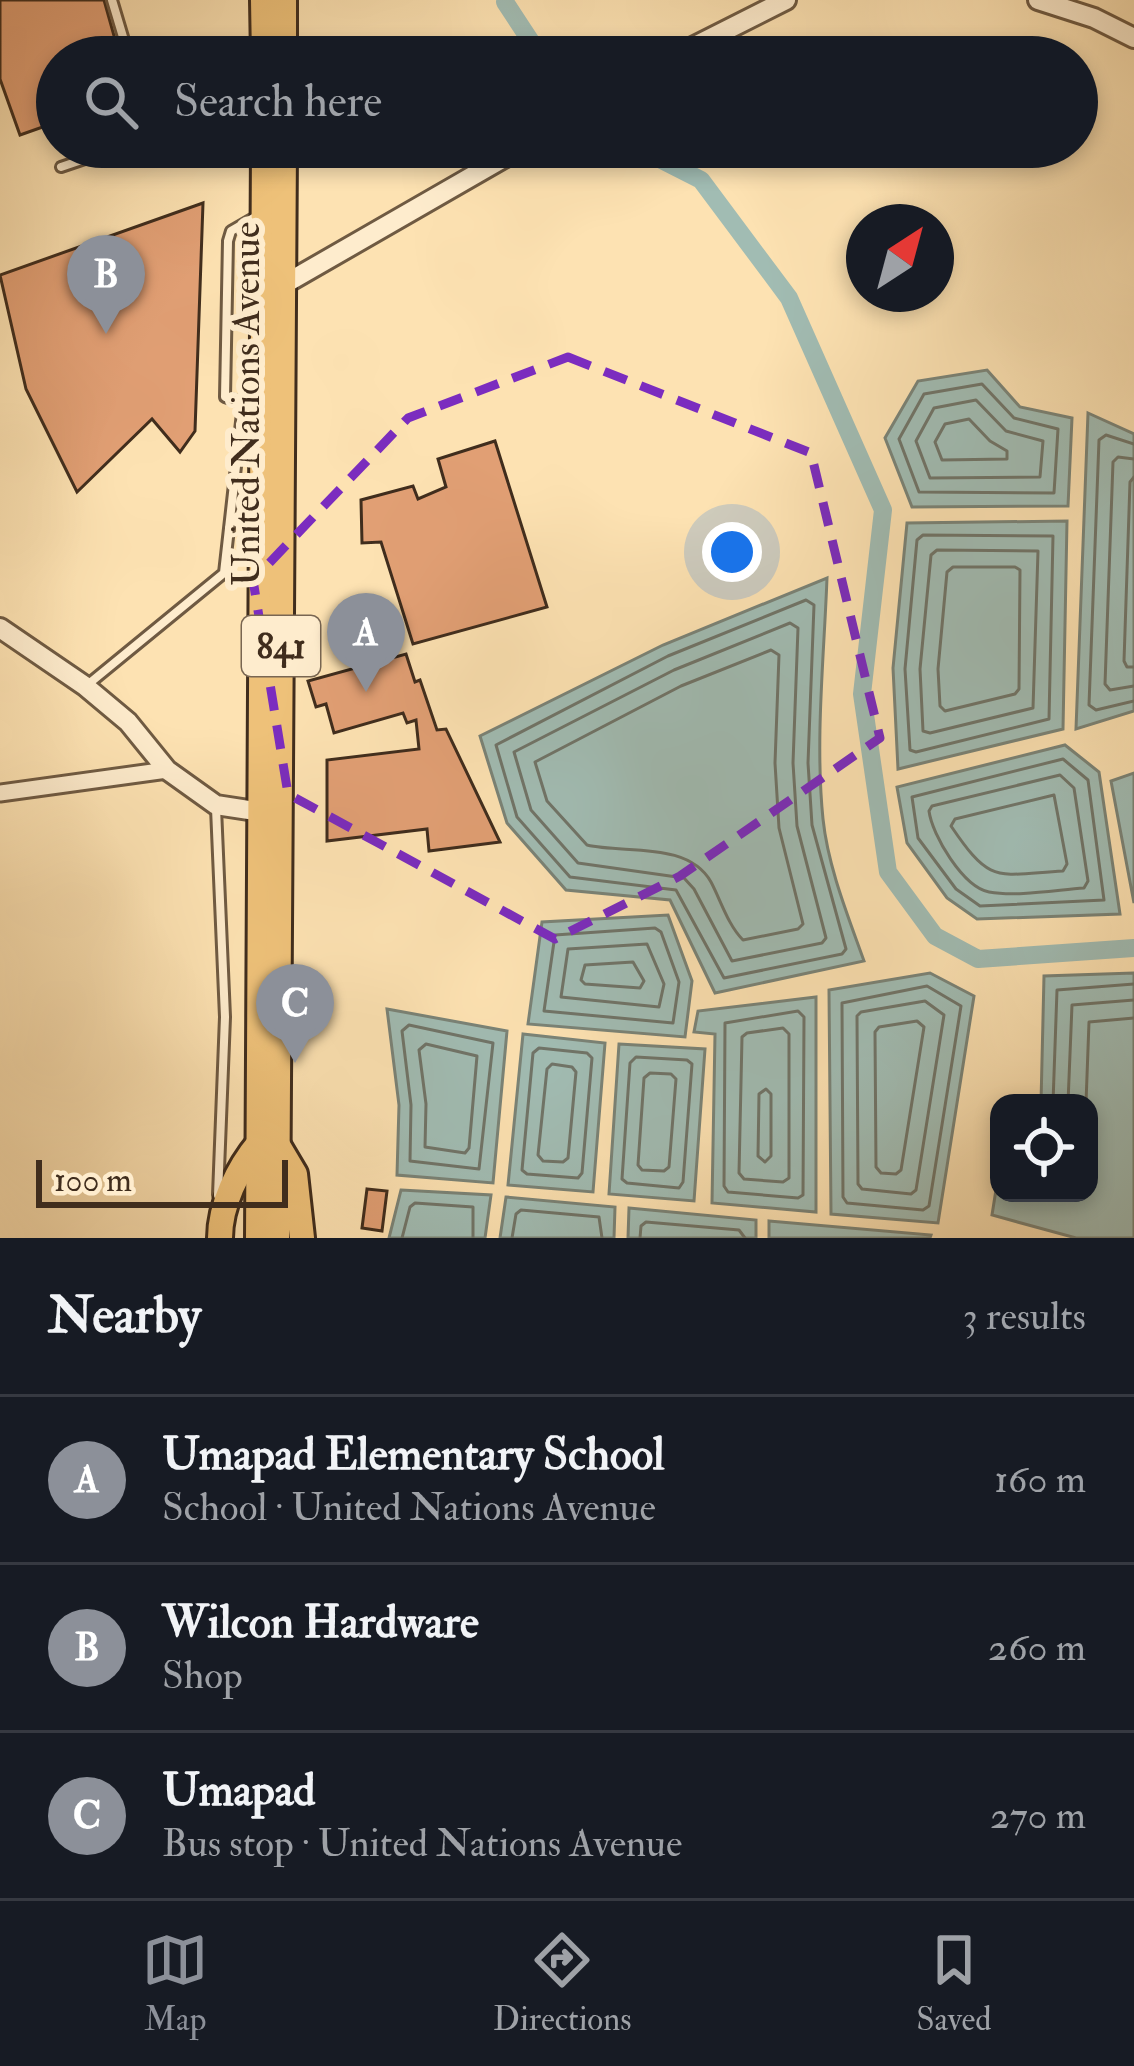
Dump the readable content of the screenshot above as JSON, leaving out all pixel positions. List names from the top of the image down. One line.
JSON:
{"streets":{"main road":["United Nations Avenue","841"]},"scale_bar":"100 m","north":"top right","page":{"search":"Search here","pins":["B","A","C"],"scale":"100 m","heading":["Nearby","3 results"],"list":[{"mark":"A","name":"Umapad Elementary School","note":"School · United Nations Avenue","value":"160 m"},{"mark":"B","name":"Wilcon Hardware","note":"Shop","value":"260 m"},{"mark":"C","name":"Umapad","note":"Bus stop · United Nations Avenue","value":"270 m"}],"nav":["Map","Directions","Saved"]}}
